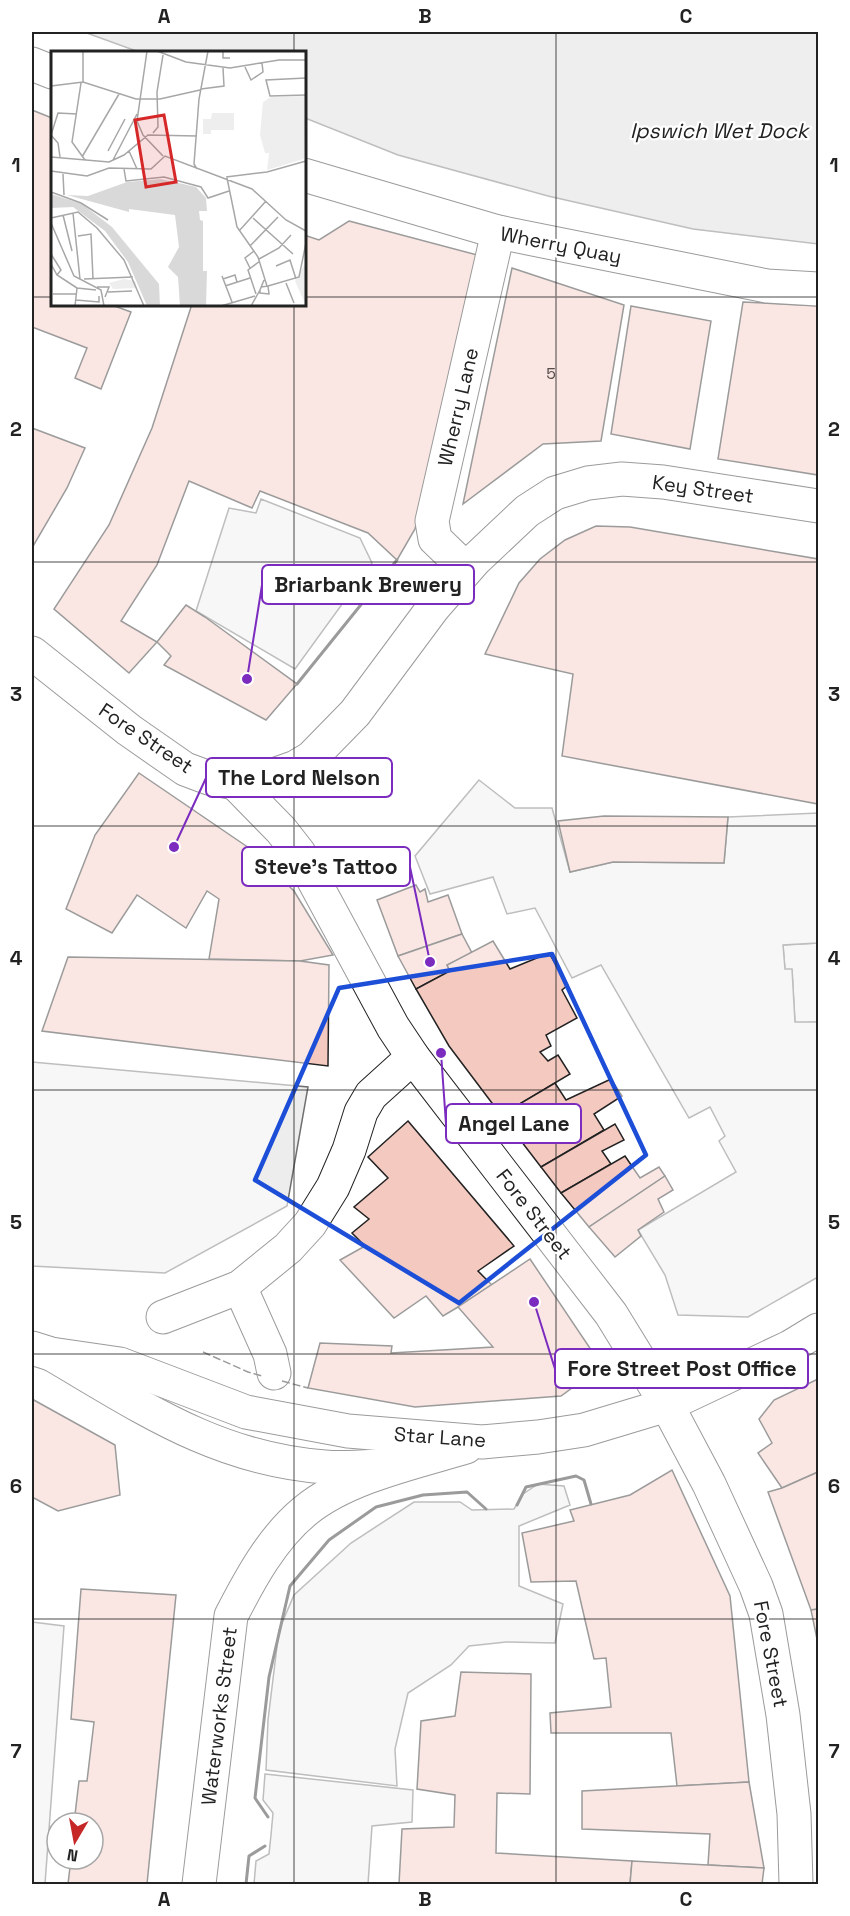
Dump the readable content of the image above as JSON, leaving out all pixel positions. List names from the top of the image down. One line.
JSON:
{"streets":{"street":["Wherry Quay","Wherry Lane","Key Street","Fore Street","Star Lane","Waterworks Street"]},"crossings":[["Wherry Quay","Wherry Lane"],["Wherry Lane","Key Street"],["Key Street","Fore Street"],["Fore Street","Star Lane"],["Star Lane","Waterworks Street"]],"water":["Ipswich Wet Dock"],"places":["Briarbank Brewery","The Lord Nelson","Steve's Tattoo","Angel Lane","Fore Street Post Office"],"house_numbers":["5"],"north":"bottom","grid":{"columns":["A","B","C"],"rows":["1","2","3","4","5","6","7"]}}
